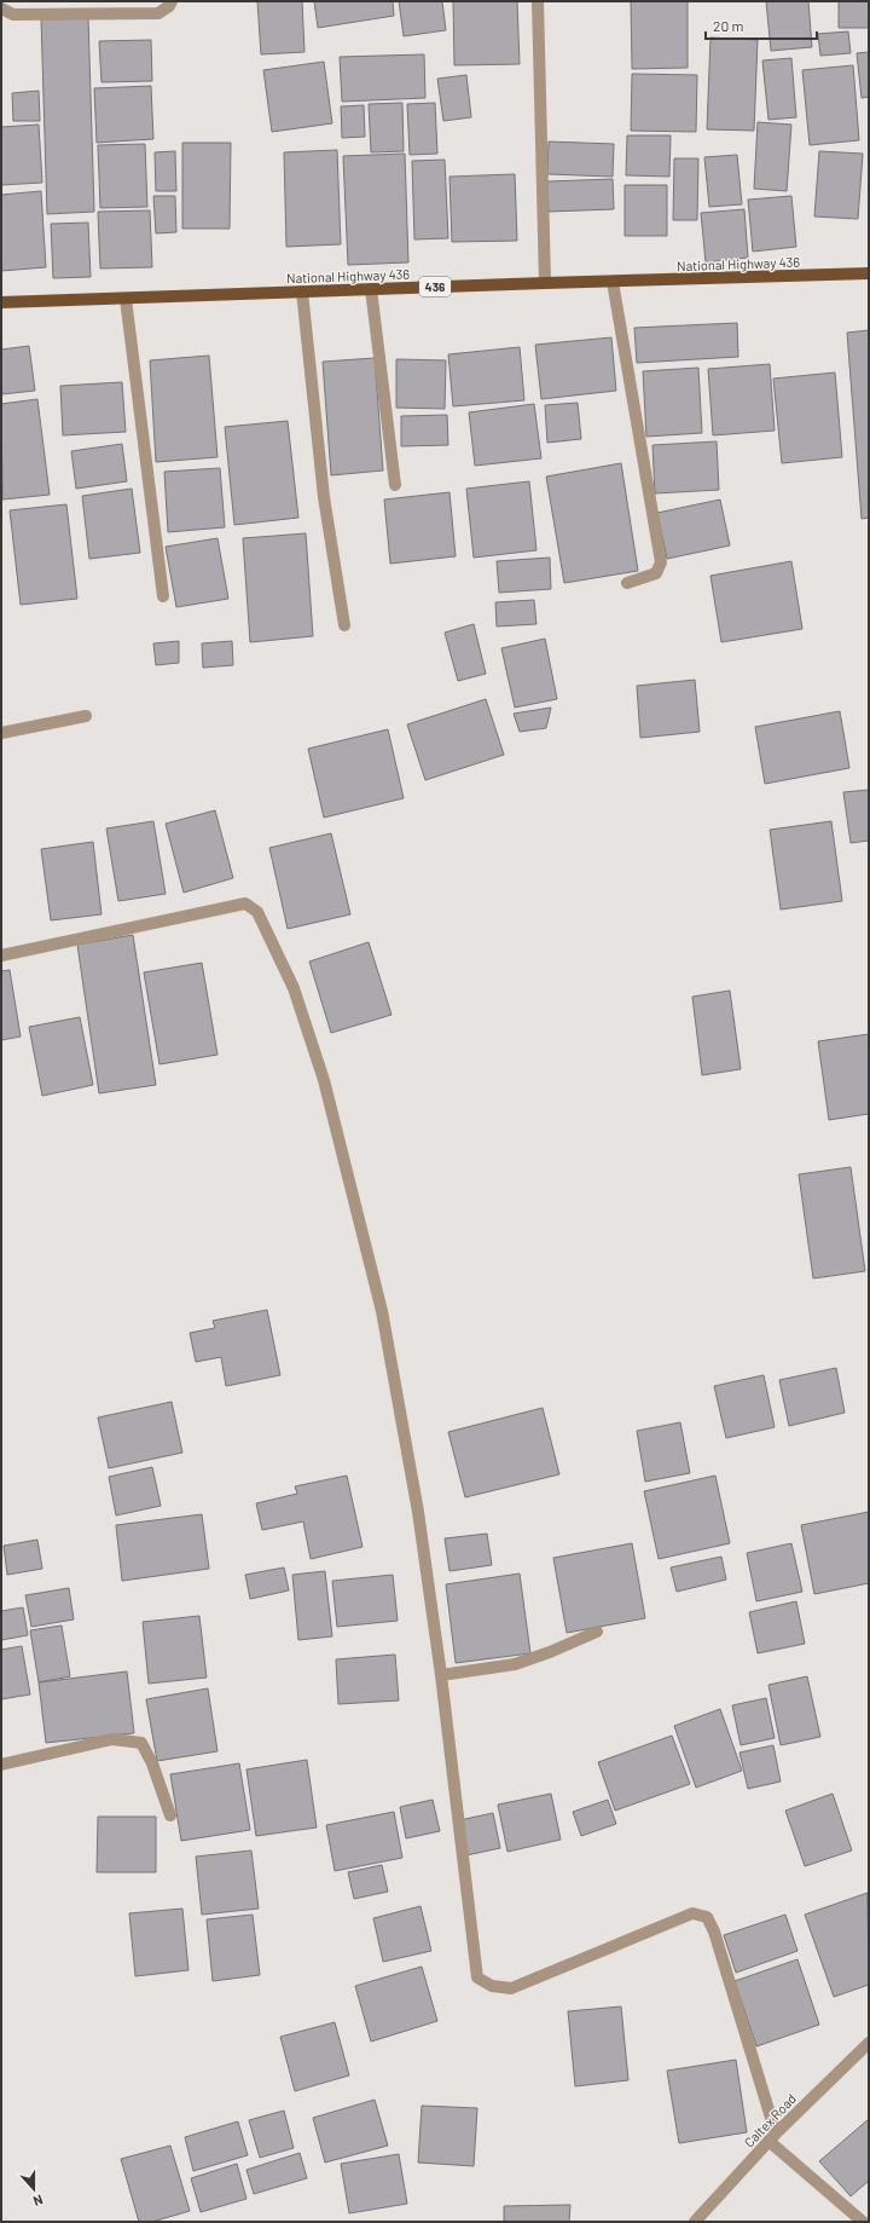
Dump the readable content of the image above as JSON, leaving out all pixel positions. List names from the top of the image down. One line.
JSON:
{"streets":{"main road":["National Highway 436","436"],"street":["Caltex Road"]},"scale_bar":"20 m","north":"bottom"}
